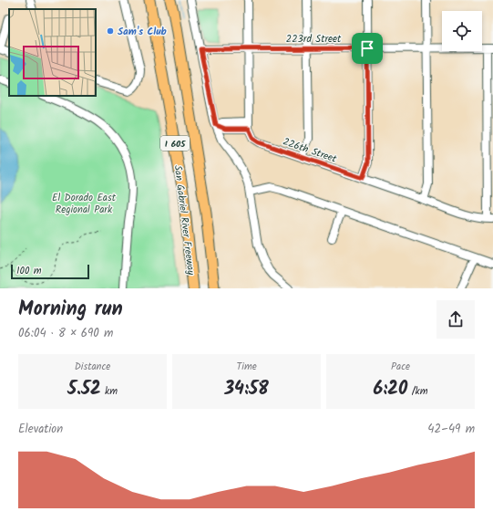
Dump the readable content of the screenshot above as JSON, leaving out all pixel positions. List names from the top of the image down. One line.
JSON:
{"streets":{"highway":["I 605","San Gabriel River Freeway"],"street":["223rd Street","226th Street"]},"parks":["El Dorado East Regional Park"],"places":["Sam's Club"],"scale_bar":"100 m","page":{"scale":"100 m","heading":["Morning run","06:04 · 8 × 690 m"],"stats":[["Distance","5.52 km"],["Time","34:58"],["Pace","6:20 /km"]],"chart":["Elevation","42–49 m"]}}
